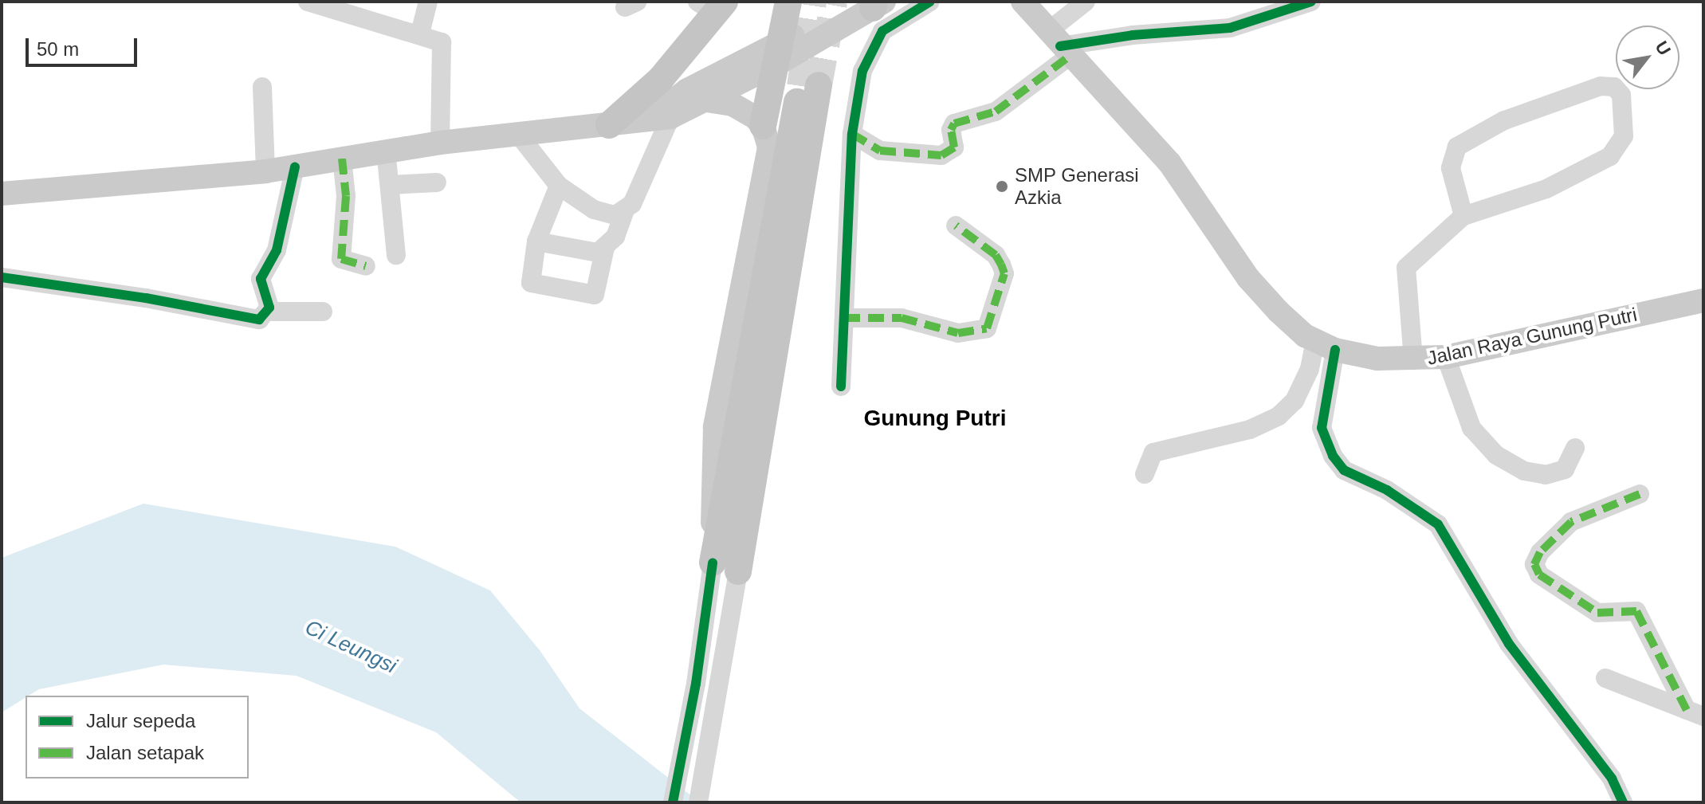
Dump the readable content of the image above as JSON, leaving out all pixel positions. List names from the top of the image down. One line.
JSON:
{"streets":{"main road":["Jalan Raya Gunung Putri"]},"districts":["Gunung Putri"],"water":["Ci Leungsi"],"places":["SMP Generasi Azkia"],"legend":["Jalur sepeda","Jalan setapak"],"scale_bar":"50 m","north":"top right"}
